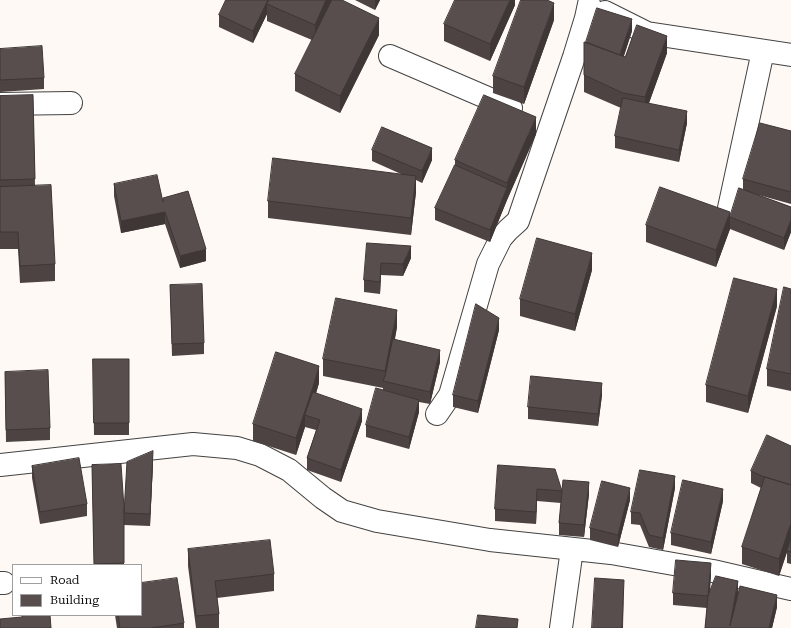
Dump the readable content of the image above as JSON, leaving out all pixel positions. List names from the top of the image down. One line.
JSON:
{"legend":["Road","Building"]}
